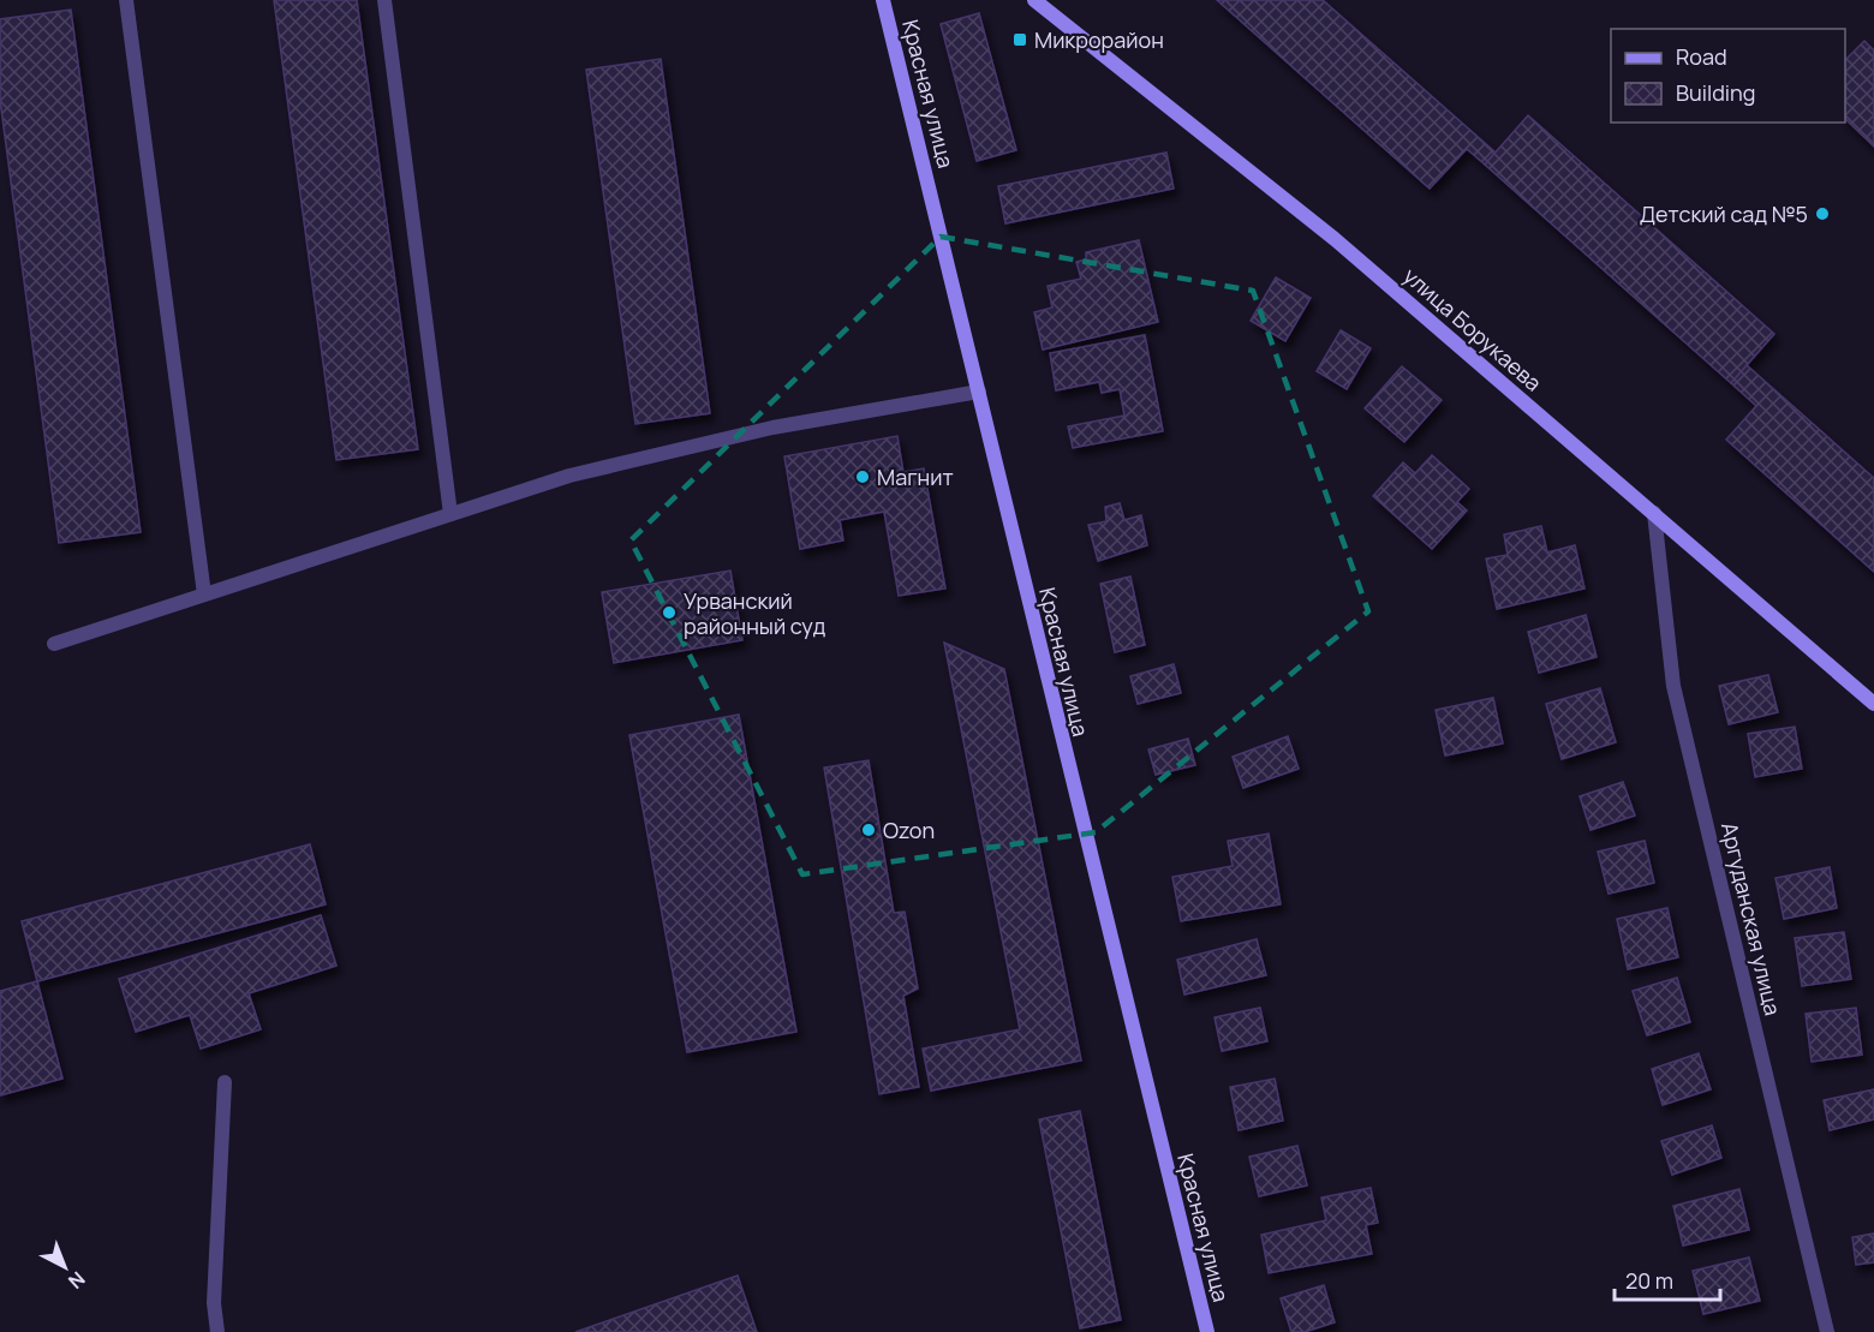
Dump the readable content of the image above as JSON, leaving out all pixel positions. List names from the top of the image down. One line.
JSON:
{"streets":{"street":["Красная улица","улица Борукаева","Аргуданская улица"]},"crossings":[["улица Борукаева","Аргуданская улица"]],"places":{"transit":["Микрорайон"],"other":["Детский сад №5","Магнит","Урванский районный суд","Ozon"]},"legend":["Road","Building"],"scale_bar":"20 m","north":"bottom right"}
